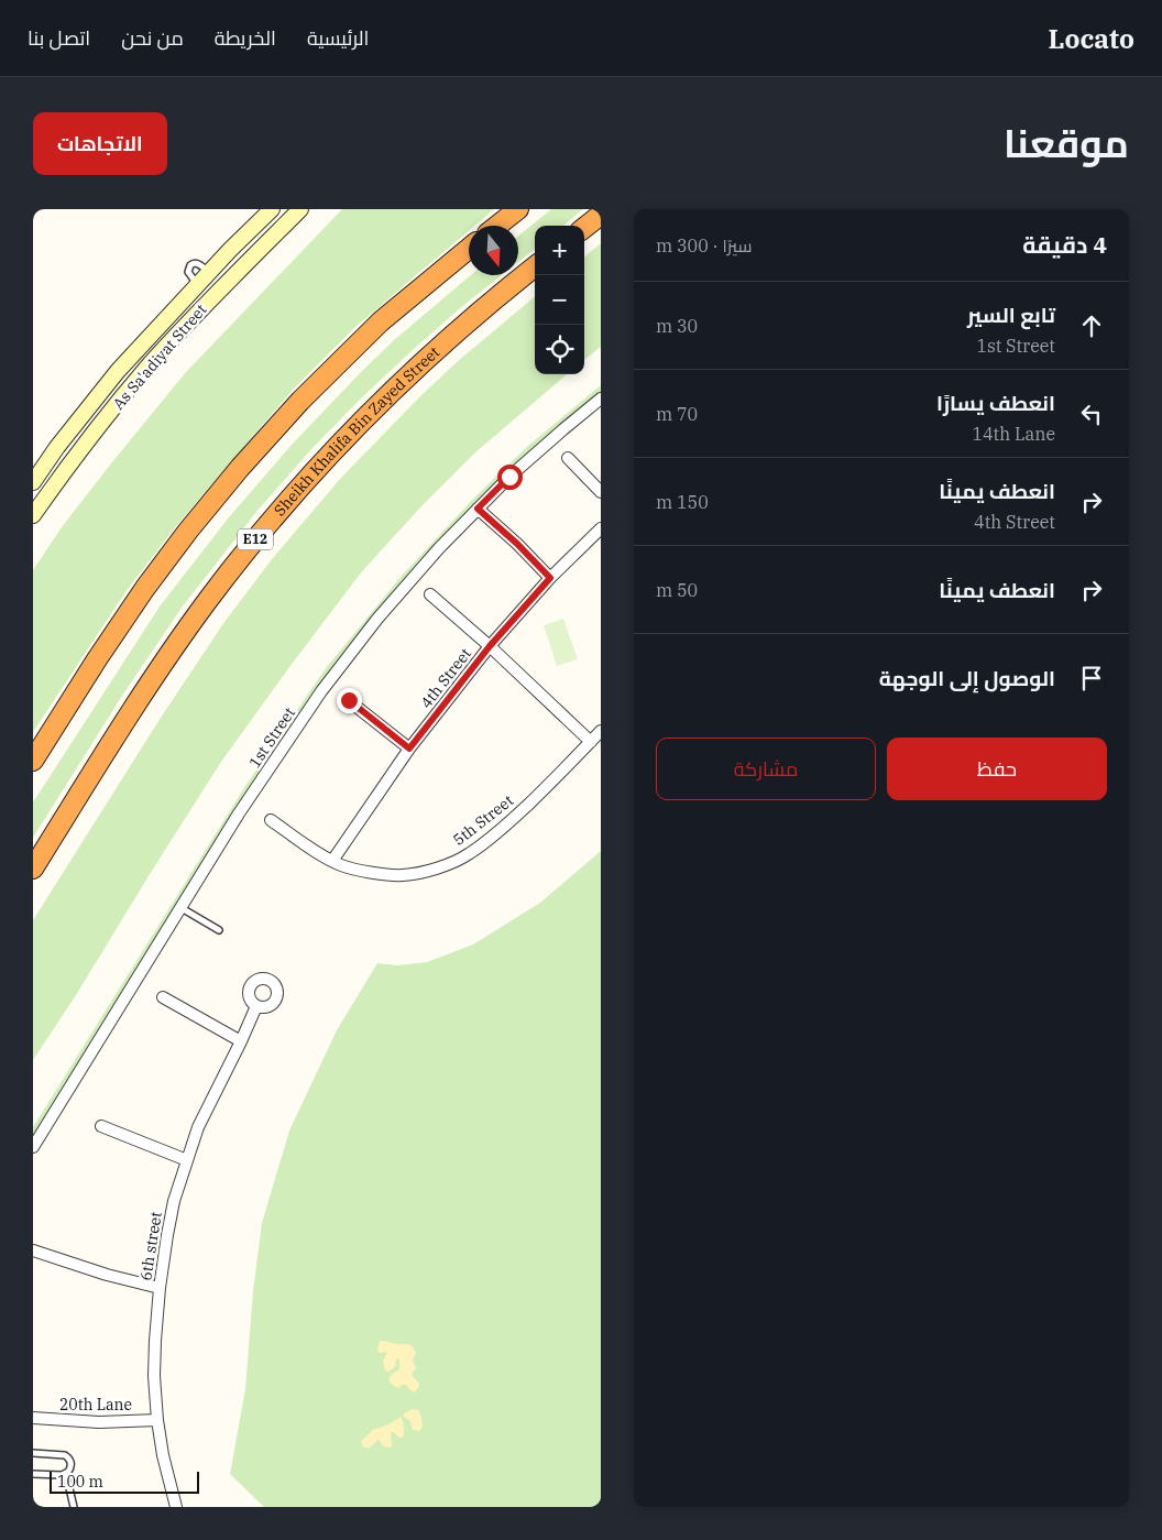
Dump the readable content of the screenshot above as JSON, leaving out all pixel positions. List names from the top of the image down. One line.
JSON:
{"streets":{"highway":["Sheikh Khalifa Bin Zayed Street","E12"],"street":["As Sa'adiyat Street","4th Street","1st Street","5th Street","6th street","20th Lane"]},"crossings":[["4th Street","5th Street"],["6th street","20th Lane"]],"scale_bar":"100 m","north":"bottom","page":{"header":"Locato","nav":["الرئيسية","الخريطة","من نحن","اتصل بنا"],"title":"موقعنا","buttons":["الاتجاهات",["حفظ","مشاركة"]],"heading":["4 دقيقة","سيرًا · 300 m"],"map_buttons":["+","−"],"list":[["تابع السير","1st Street","30 m"],["انعطف يسارًا","14th Lane","70 m"],["انعطف يمينًا","4th Street","150 m"],["انعطف يمينًا","50 m"],"الوصول إلى الوجهة"],"scale":"100 m"}}
